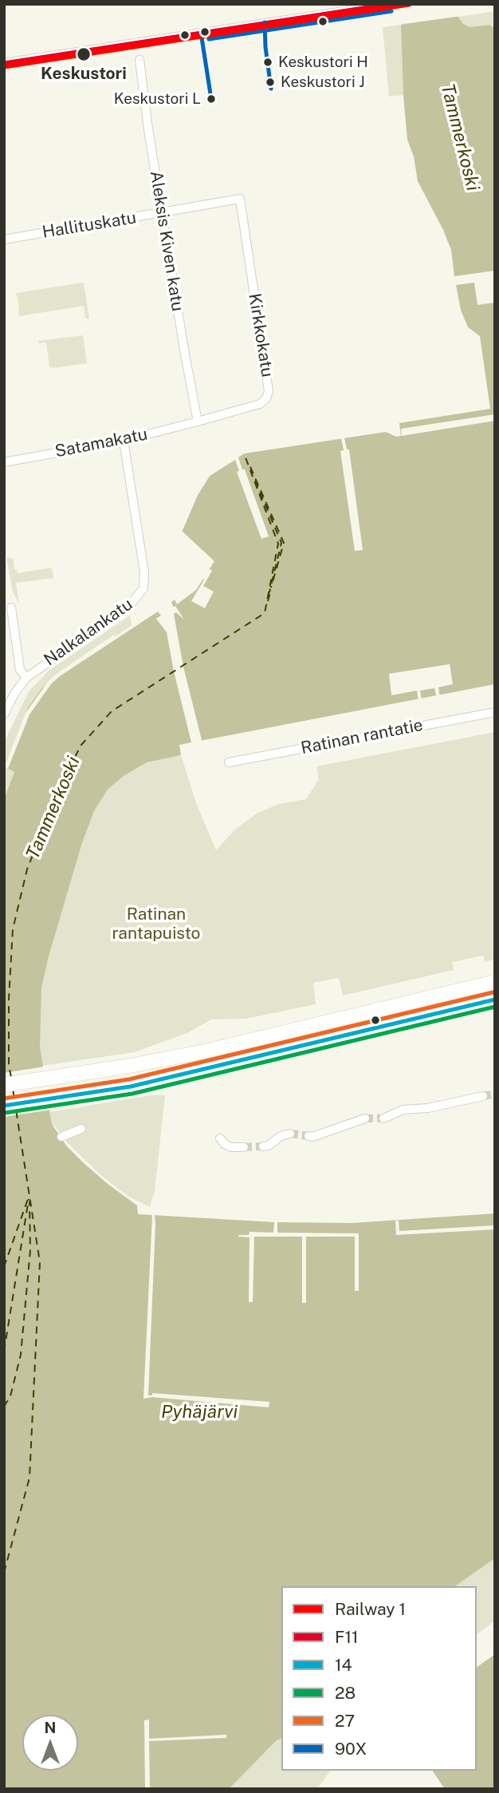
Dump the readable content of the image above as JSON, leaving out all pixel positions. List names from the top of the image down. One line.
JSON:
{"streets":{"street":["Hallituskatu","Aleksis Kiven katu","Kirkkokatu","Satamakatu","Nalkalankatu","Ratinan rantatie"]},"crossings":[["Hallituskatu","Aleksis Kiven katu"],["Hallituskatu","Kirkkokatu"],["Aleksis Kiven katu","Kirkkokatu"],["Aleksis Kiven katu","Satamakatu"],["Kirkkokatu","Satamakatu"],["Satamakatu","Nalkalankatu"]],"water":["Tammerkoski","Pyhäjärvi"],"parks":["Ratinan rantapuisto"],"places":["Keskustori","Keskustori H","Keskustori J","Keskustori L"],"lines":["rail line 1","transit line F11","transit line 90X","transit line 27","transit line 14","transit line 28"],"legend":["Railway 1","F11","14","28","27","90X"],"north":"top"}
